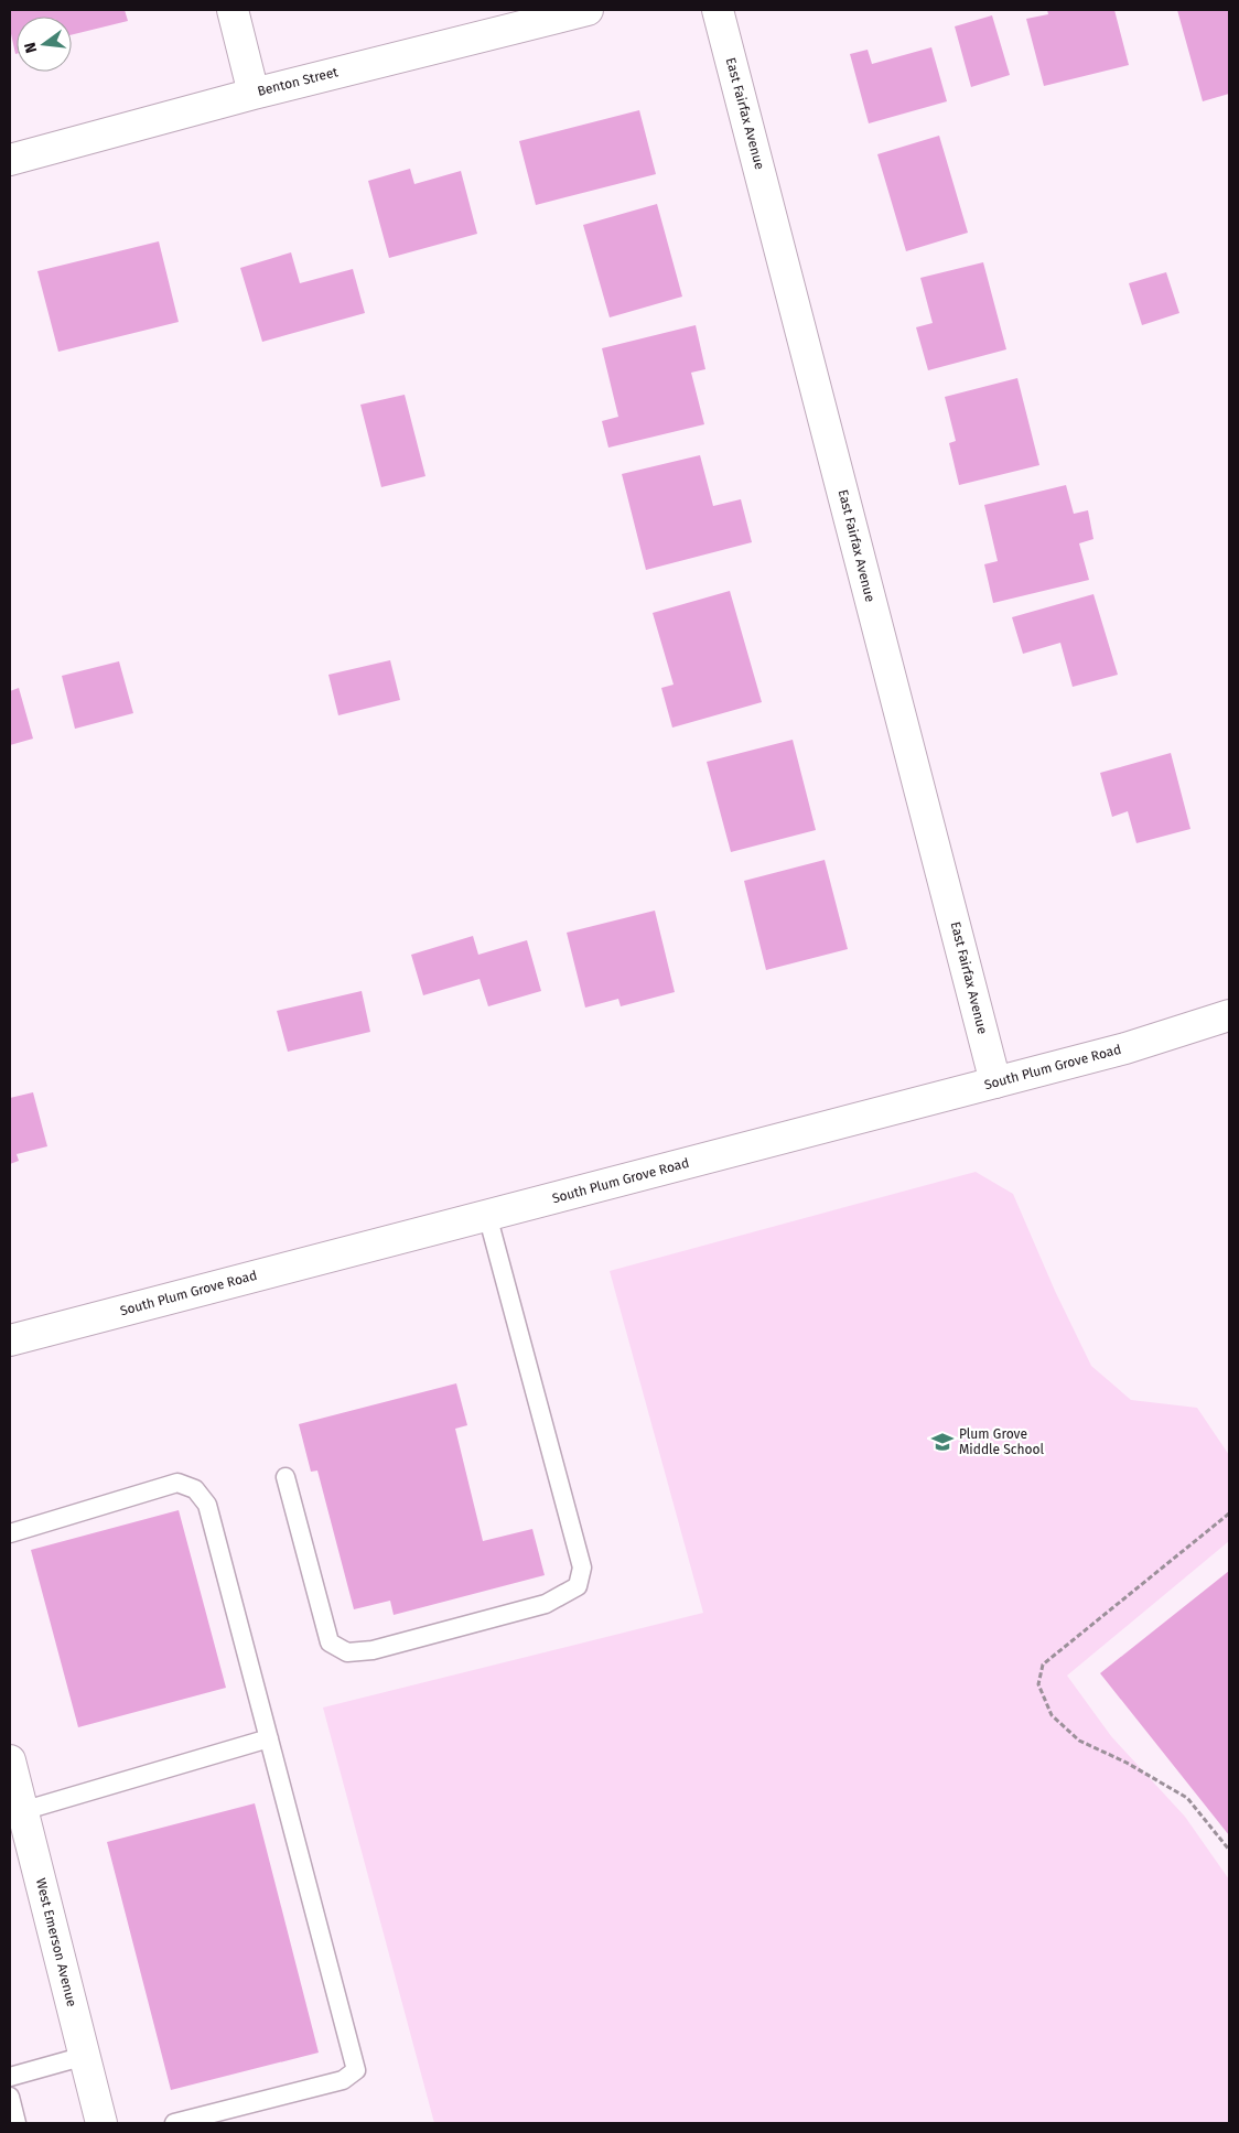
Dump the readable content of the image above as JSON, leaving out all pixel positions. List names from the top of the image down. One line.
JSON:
{"streets":{"street":["Benton Street","East Fairfax Avenue","South Plum Grove Road","West Emerson Avenue"]},"crossings":[["East Fairfax Avenue","South Plum Grove Road"]],"places":{"school or university":["Plum Grove Middle School"]},"north":"left"}
